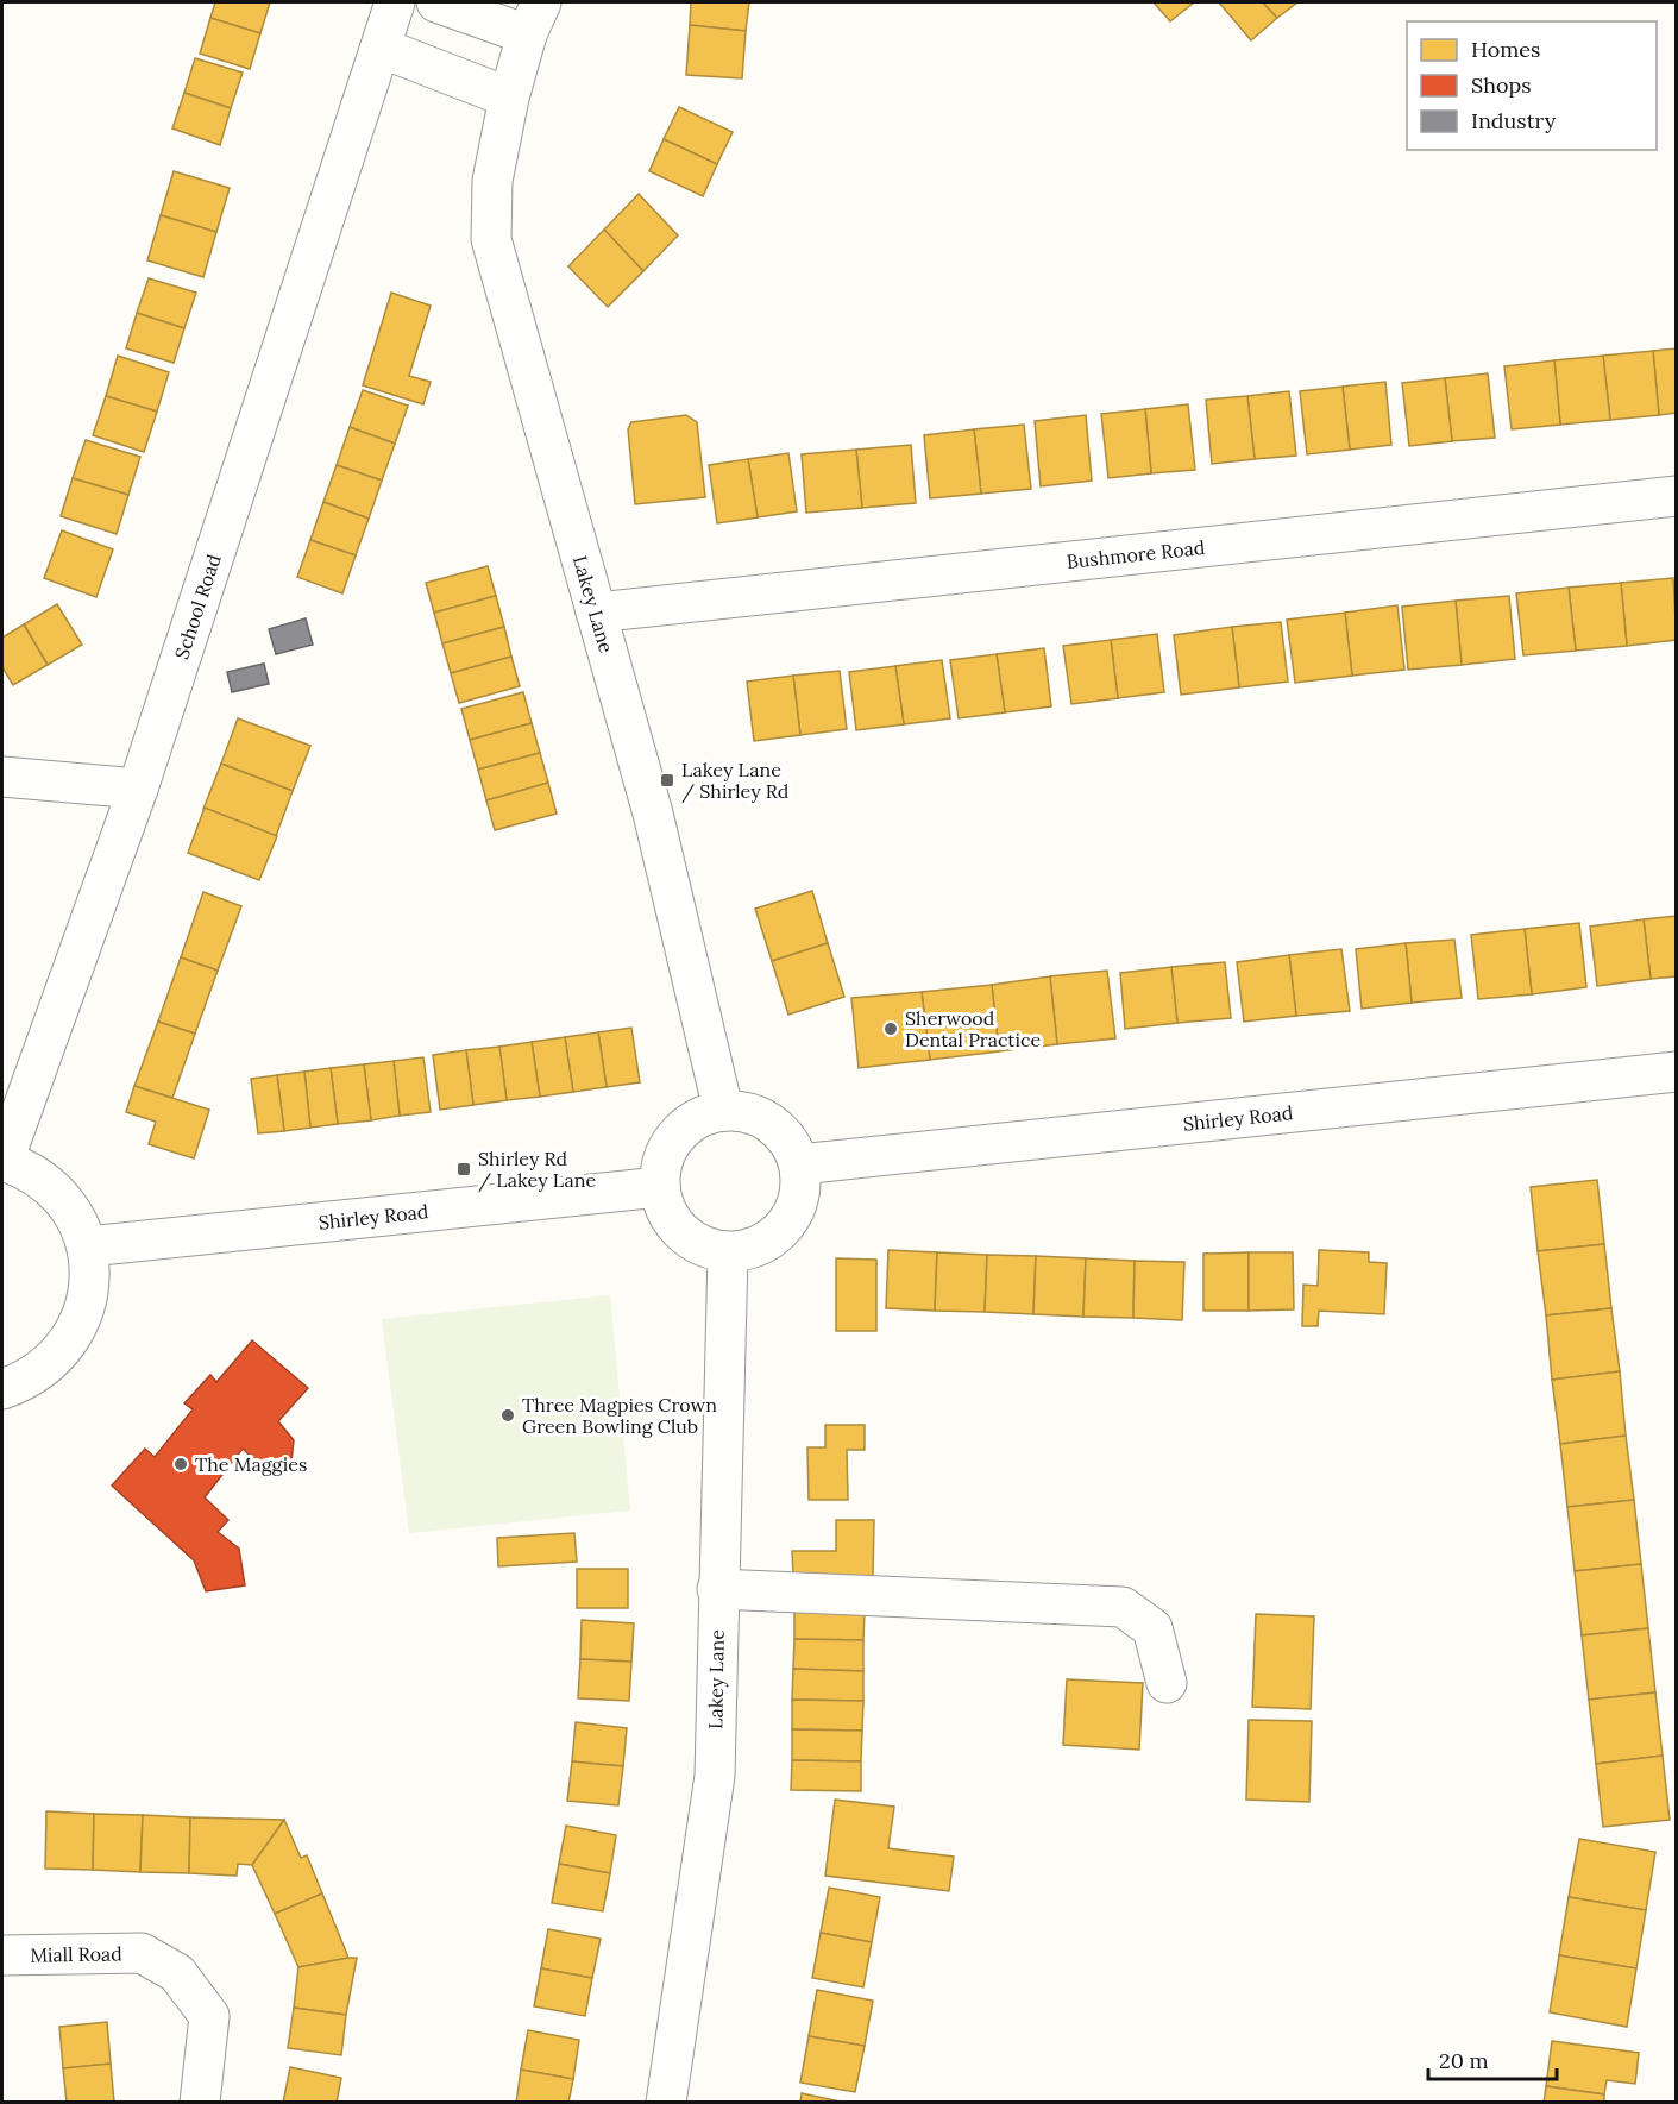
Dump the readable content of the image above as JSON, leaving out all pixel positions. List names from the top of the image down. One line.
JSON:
{"streets":{"street":["Bushmore Road","Lakey Lane","School Road","Shirley Road","Miall Road"]},"crossings":[["Bushmore Road","Lakey Lane"],["Lakey Lane","Shirley Road"]],"places":{"transit":["Lakey Lane / Shirley Rd","Shirley Rd / Lakey Lane"],"other":["Sherwood Dental Practice","Three Magpies Crown Green Bowling Club","The Maggies"]},"legend":["Homes","Shops","Industry"],"scale_bar":"20 m"}
